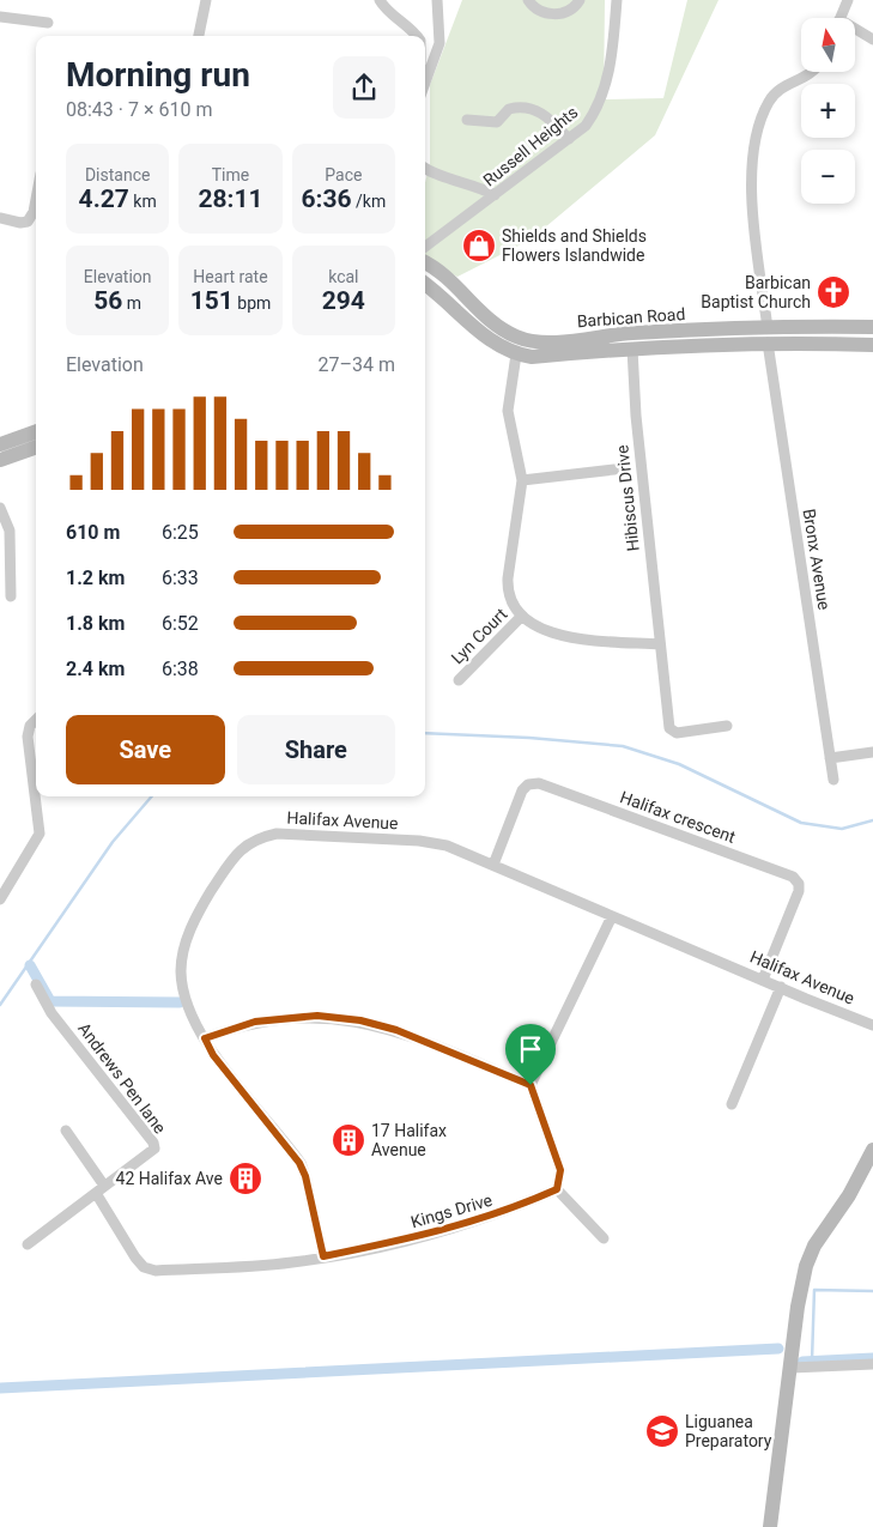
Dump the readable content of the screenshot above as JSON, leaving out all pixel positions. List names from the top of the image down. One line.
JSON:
{"streets":{"main road":["Barbican Road"],"street":["Russell Heights","Hibiscus Drive","Bronx Avenue","Lyn Court","Halifax crescent","Halifax Avenue","Andrews Pen lane","Kings Drive"]},"crossings":[["Barbican Road","Hibiscus Drive"],["Barbican Road","Bronx Avenue"],["Halifax crescent","Halifax Avenue"],["Halifax Avenue","Kings Drive"],["Andrews Pen lane","Kings Drive"]],"places":{"shop":["Shields and Shields Flowers Islandwide"],"church":["Barbican Baptist Church"],"building":["17 Halifax Avenue","42 Halifax Ave"],"school or university":["Liguanea Preparatory"]},"north":"top","page":{"map_buttons":["+","−"],"heading":["Morning run","08:43 · 7 × 610 m"],"stats":[["Distance","4.27 km"],["Time","28:11"],["Pace","6:36 /km"],["Elevation","56 m"],["Heart rate","151 bpm"],["kcal","294"]],"chart":["Elevation","27–34 m"],"list":[{"name":"610 m","note":"6:25"},{"name":"1.2 km","note":"6:33"},{"name":"1.8 km","note":"6:52"},{"name":"2.4 km","note":"6:38"}],"buttons":["Save","Share"]}}
